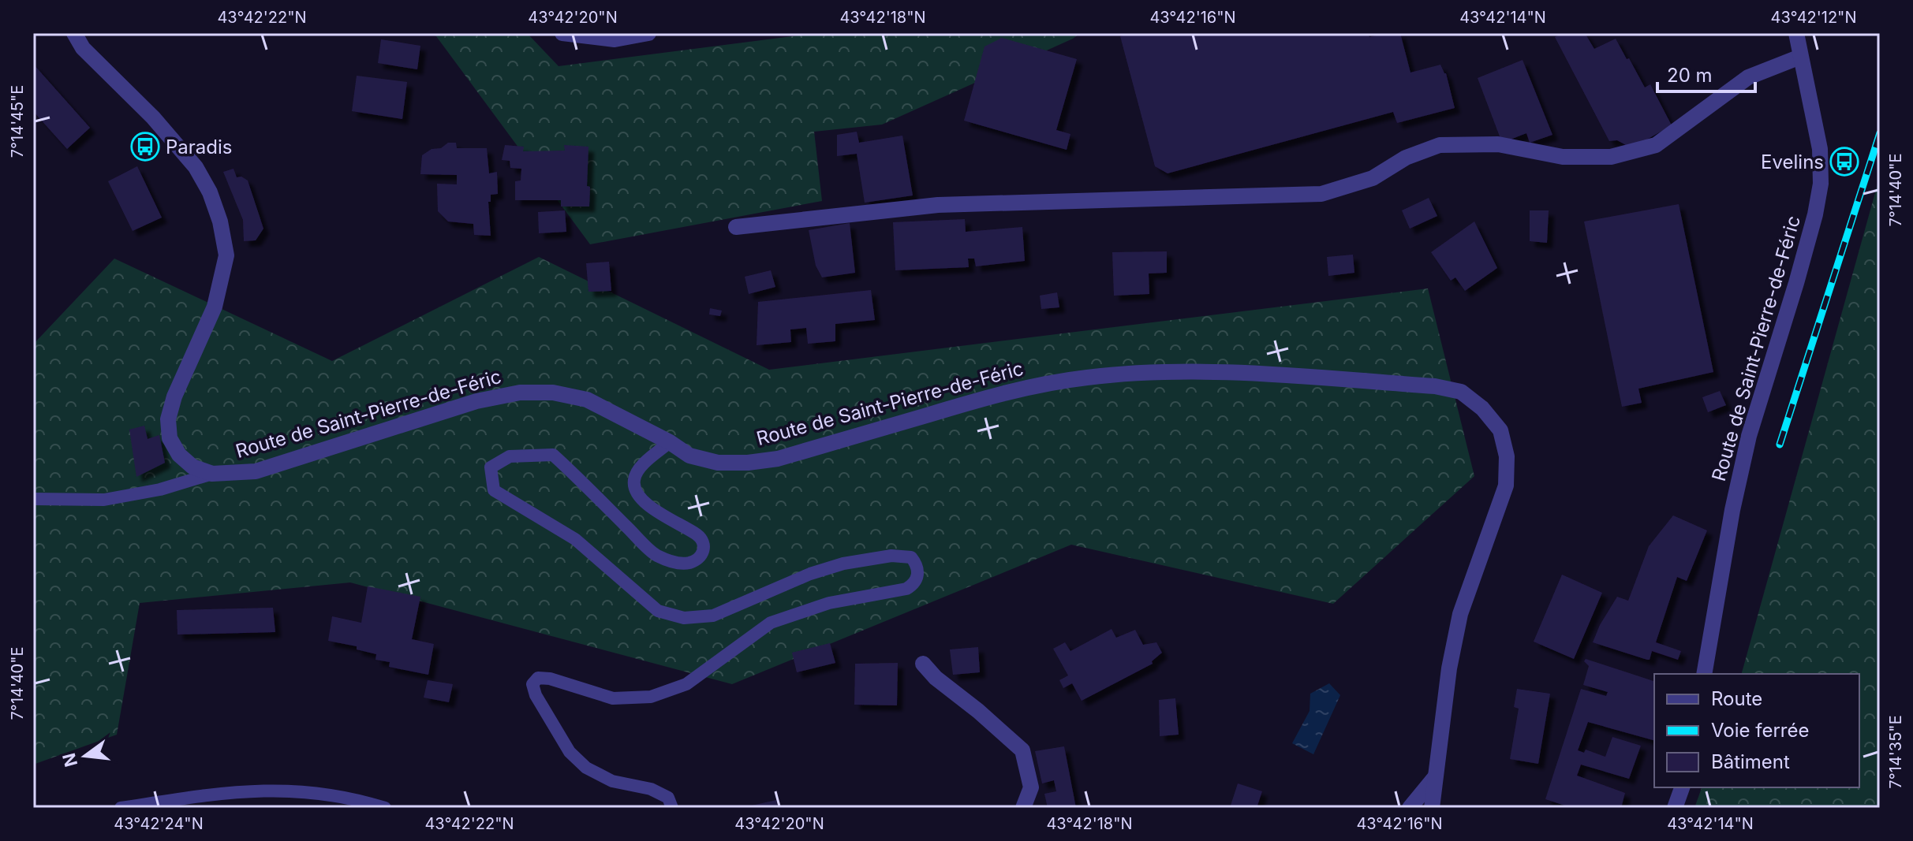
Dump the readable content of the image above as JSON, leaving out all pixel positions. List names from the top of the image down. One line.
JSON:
{"streets":{"street":["Route de Saint-Pierre-de-Féric"]},"places":{"bus stop":["Paradis","Evelins"]},"legend":["Route","Voie ferrée","Bâtiment"],"scale_bar":"20 m","north":"left","coordinates":["43°42'22\"N","43°42'20\"N","43°42'18\"N","43°42'16\"N","43°42'14\"N","43°42'12\"N","7°14'45\"E","7°14'40\"E","7°14'35\"E","43°42'24\"N"]}
